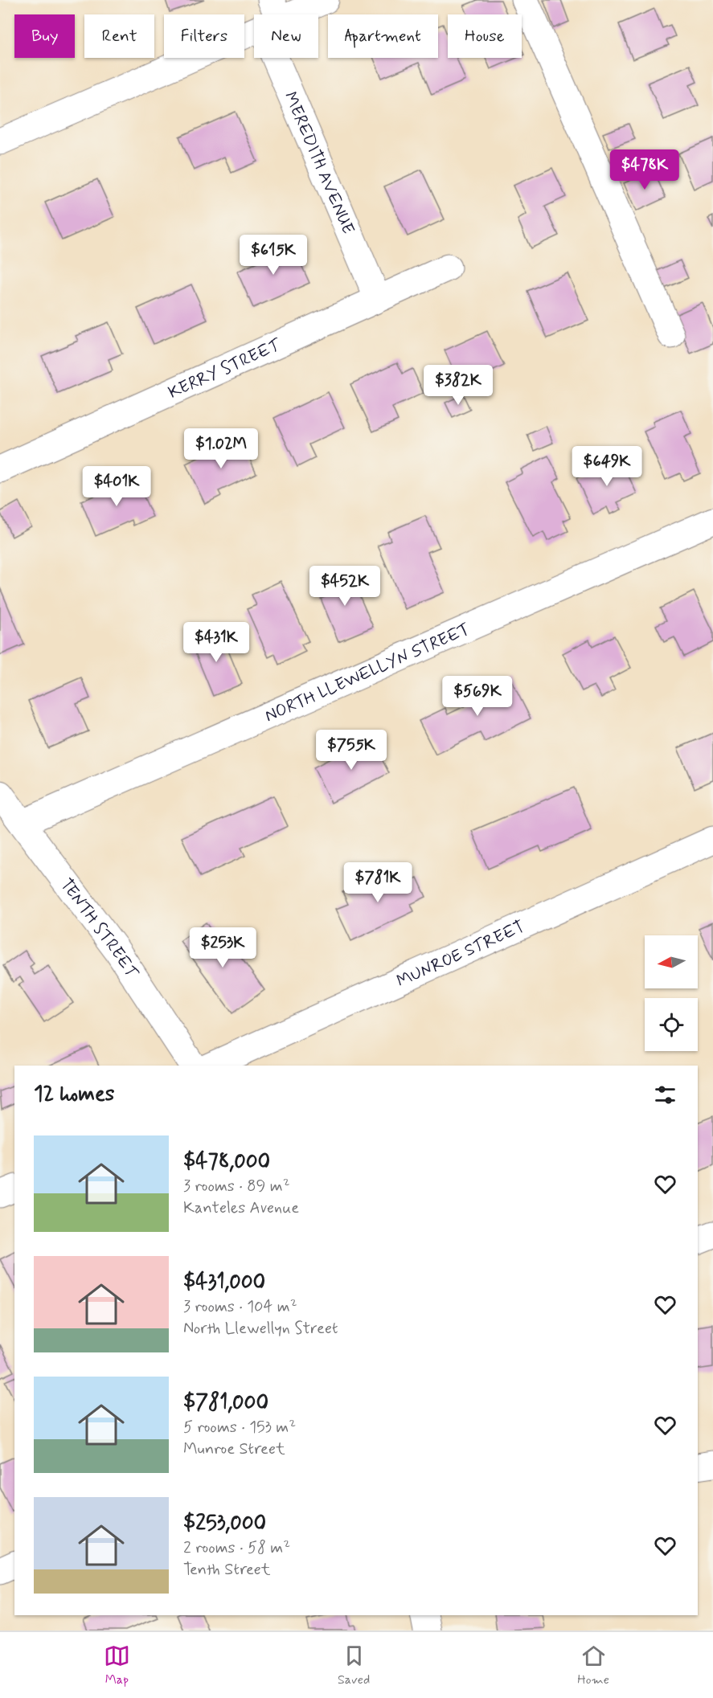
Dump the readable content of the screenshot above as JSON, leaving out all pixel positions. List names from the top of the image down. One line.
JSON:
{"streets":{"street":["MEREDITH AVENUE","KERRY STREET","NORTH LLEWELLYN STREET","TENTH STREET","MUNROE STREET"]},"crossings":[["MEREDITH AVENUE","KERRY STREET"],["NORTH LLEWELLYN STREET","TENTH STREET"]],"north":"left","page":{"chip":["Buy","Rent","Filters","New","Apartment","House"],"price":["$478K","$615K","$382K","$1.02M","$649K","$401K","$452K","$431K","$569K","$755K","$781K","$253K"],"heading":"12 homes","list":[{"name":"$478,000","note":"3 rooms · 89 m² · Kanteles Avenue"},{"name":"$431,000","note":"3 rooms · 104 m² · North Llewellyn Street"},{"name":"$781,000","note":"5 rooms · 153 m² · Munroe Street"},{"name":"$253,000","note":"2 rooms · 58 m² · Tenth Street"}],"tabs":["Map","Saved","Home"]}}
